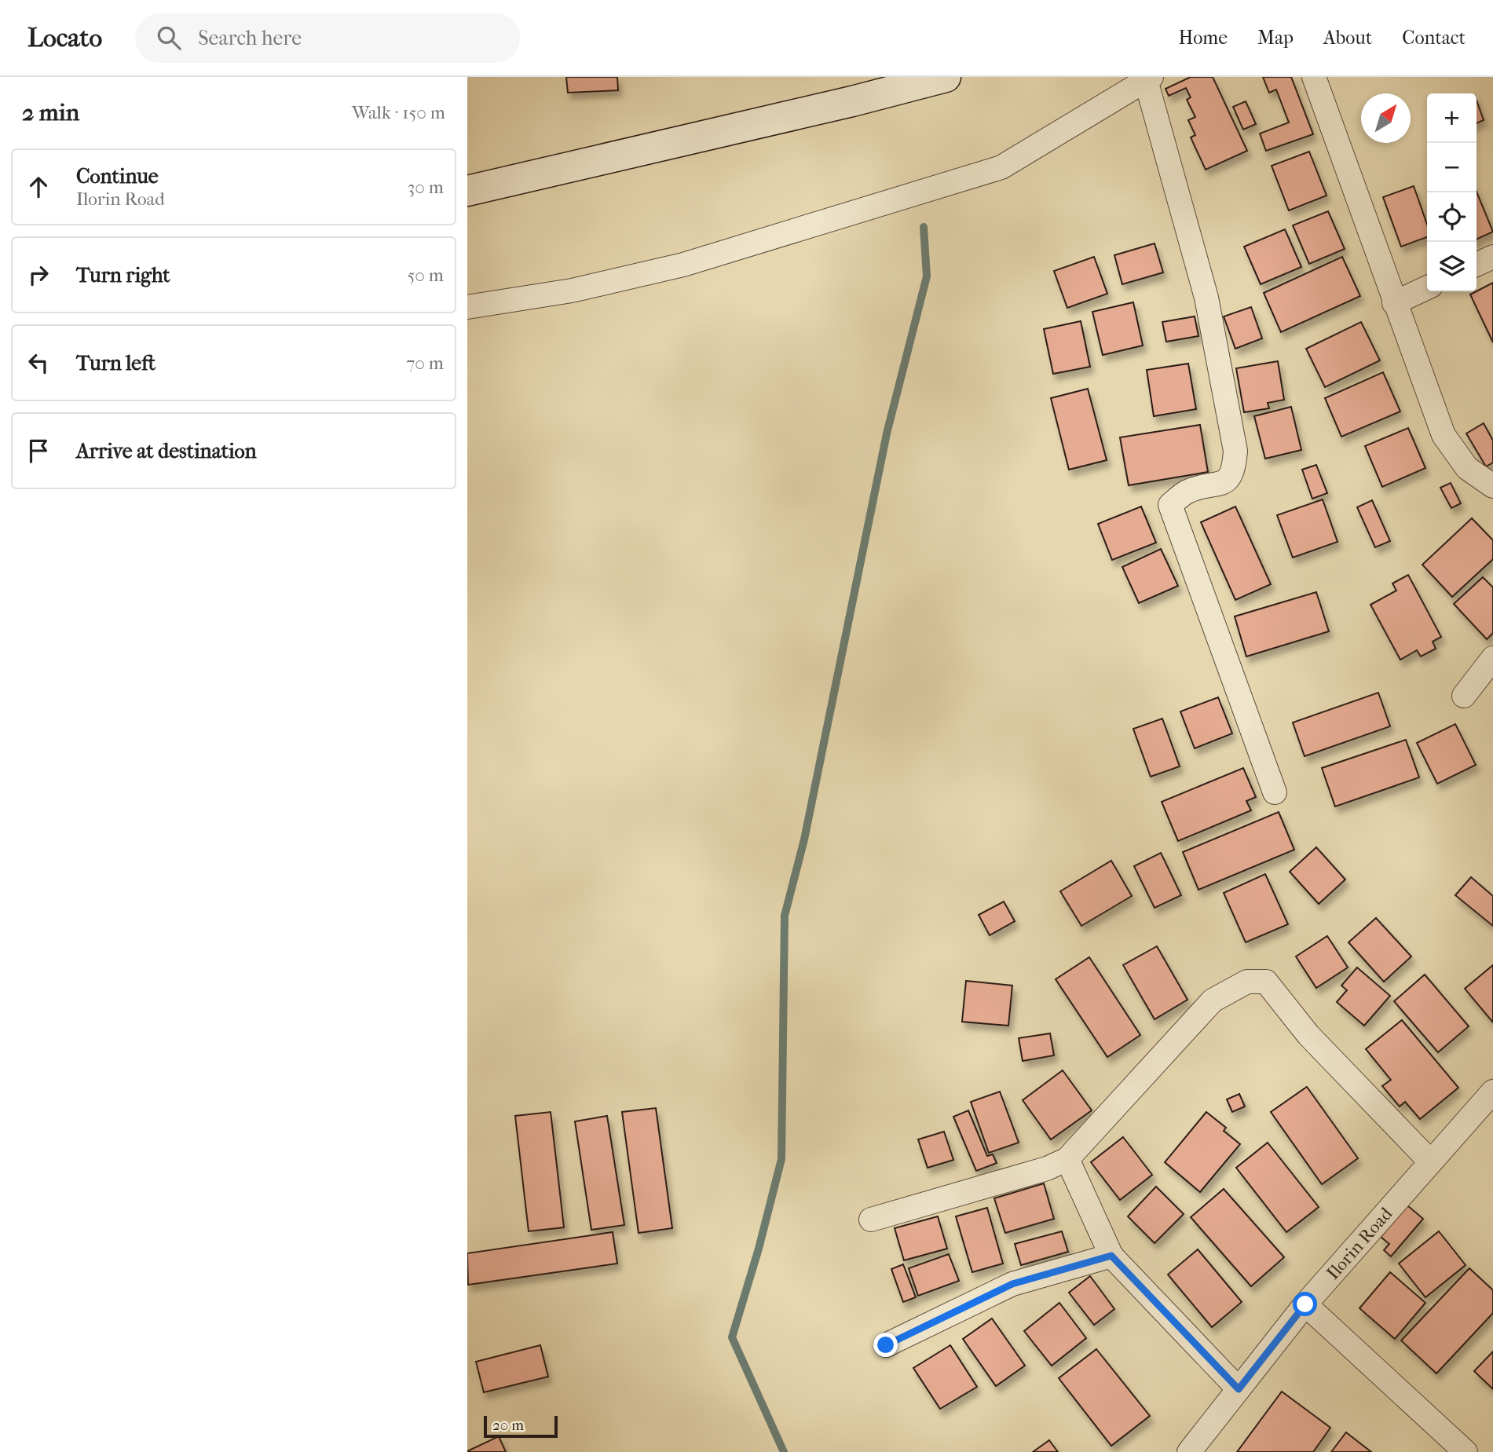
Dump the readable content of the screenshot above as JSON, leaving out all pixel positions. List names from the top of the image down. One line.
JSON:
{"streets":{"street":["Ilorin Road"]},"scale_bar":"20 m","north":"top right","page":{"header":"Locato","search":"Search here","nav":["Home","Map","About","Contact"],"heading":["2 min","Walk · 150 m"],"map_buttons":["+","−"],"list":[["Continue","Ilorin Road","30 m"],["Turn right","50 m"],["Turn left","70 m"],"Arrive at destination"],"scale":"20 m"}}
